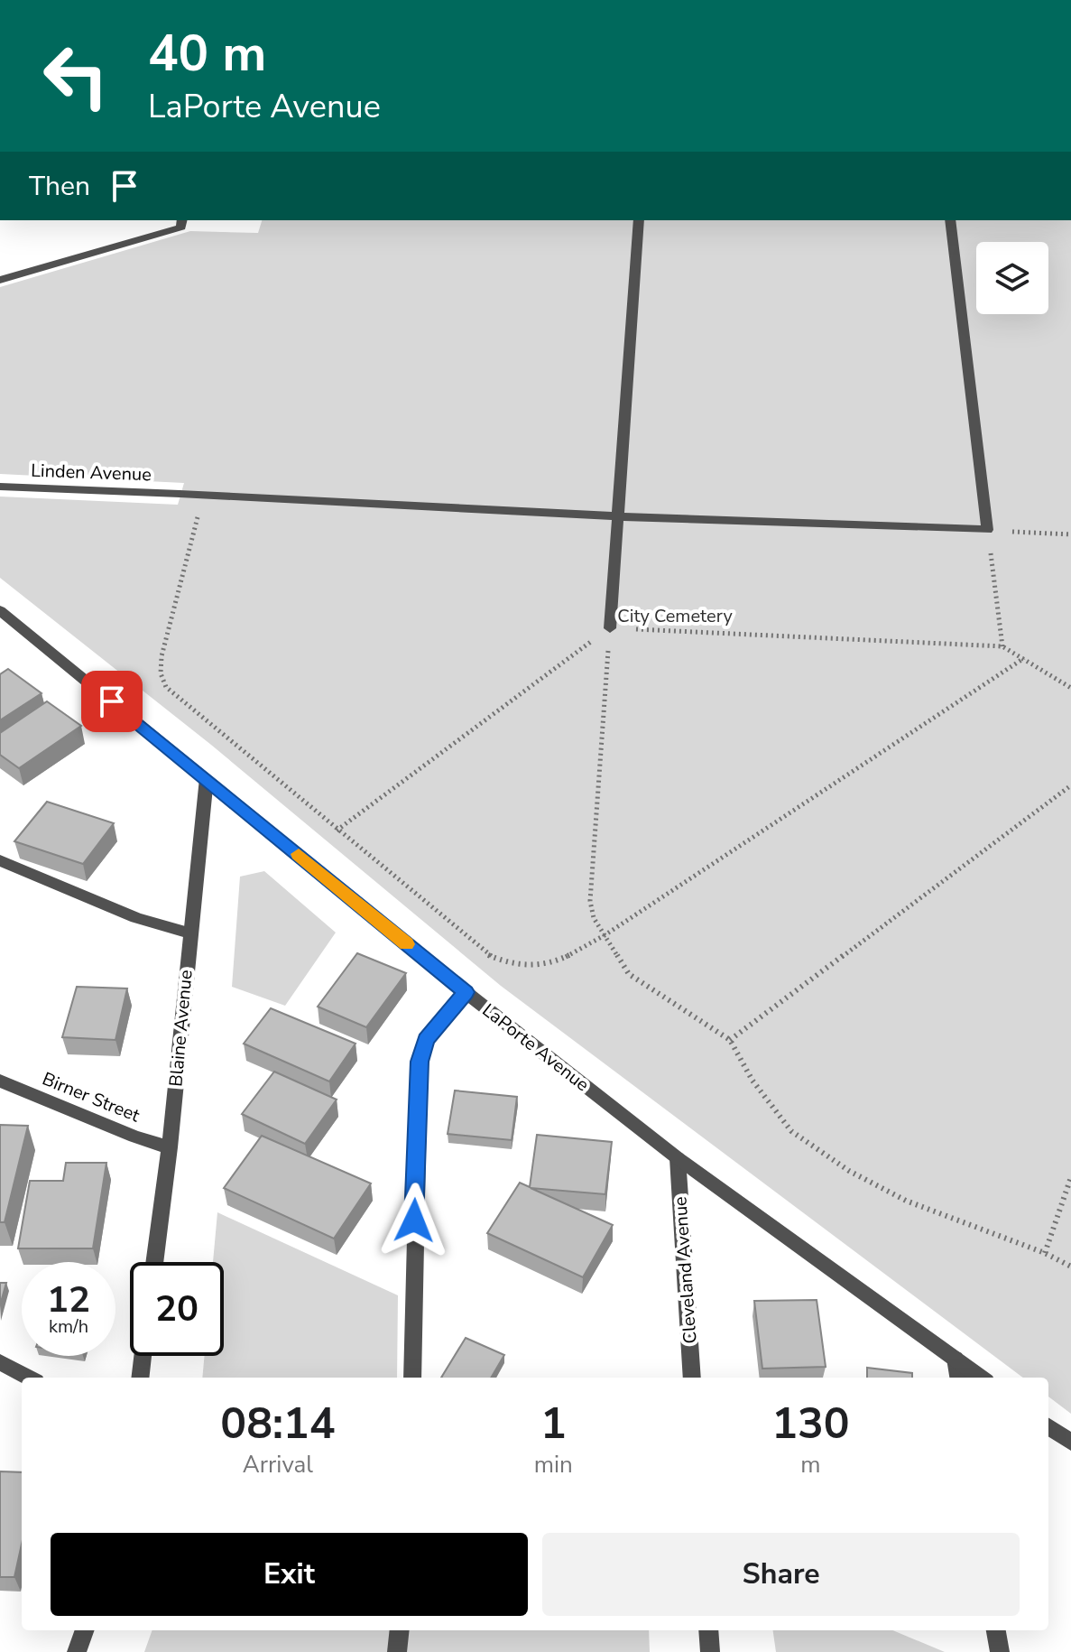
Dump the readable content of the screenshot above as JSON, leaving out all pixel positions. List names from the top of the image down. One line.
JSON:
{"streets":{"street":["Linden Avenue","Blaine Avenue","LaPorte Avenue","Birner Street","Cleveland Avenue"]},"crossings":[["Blaine Avenue","LaPorte Avenue"],["Blaine Avenue","Birner Street"],["LaPorte Avenue","Cleveland Avenue"]],"parks":["City Cemetery"],"page":{"turn":["40 m","LaPorte Avenue"],"then":"Then","speed":"12 km/h","limit":"20","eta":["08:14","Arrival","1","min","130","m"],"buttons":["Exit","Share"]}}
